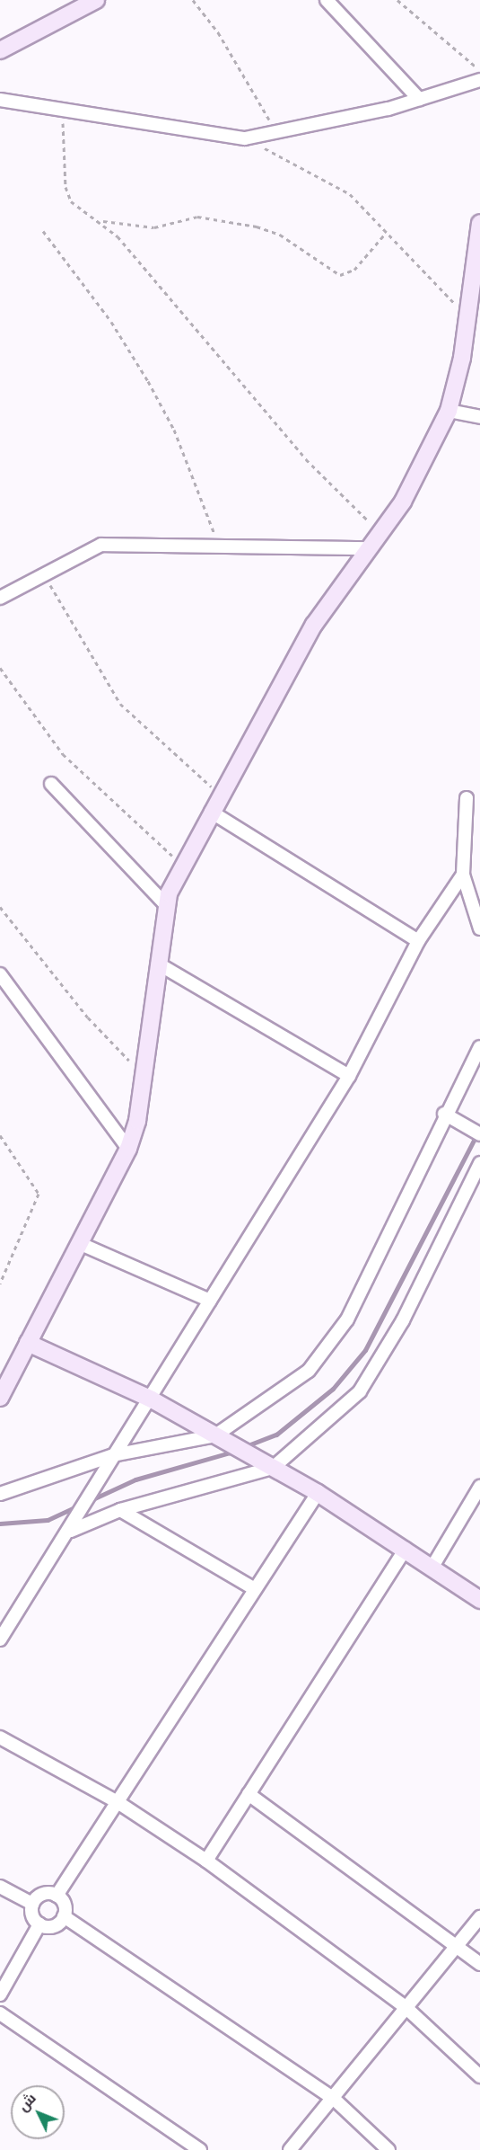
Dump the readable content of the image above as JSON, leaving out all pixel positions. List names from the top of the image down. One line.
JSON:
{"north":"top left"}
